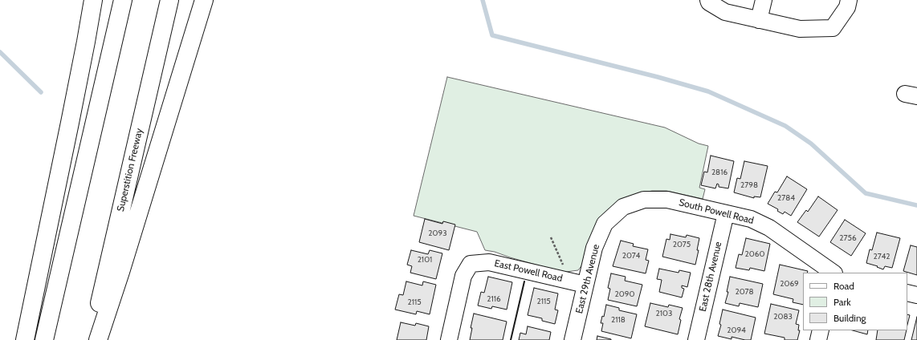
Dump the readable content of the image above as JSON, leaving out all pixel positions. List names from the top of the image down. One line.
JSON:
{"streets":{"highway":["Superstition Freeway"],"street":["South Powell Road","East Powell Road","East 28th Avenue","East 29th Avenue"]},"crossings":[["South Powell Road","East 28th Avenue"],["South Powell Road","East 29th Avenue"],["East Powell Road","East 29th Avenue"]],"house_numbers":["2816","2798","2784","2093","2756","2075","2060","2074","2742","2101","2069","2078","2090","2116","2115","2115","2103","2083","2118","2094"],"legend":["Road","Park","Building"]}
